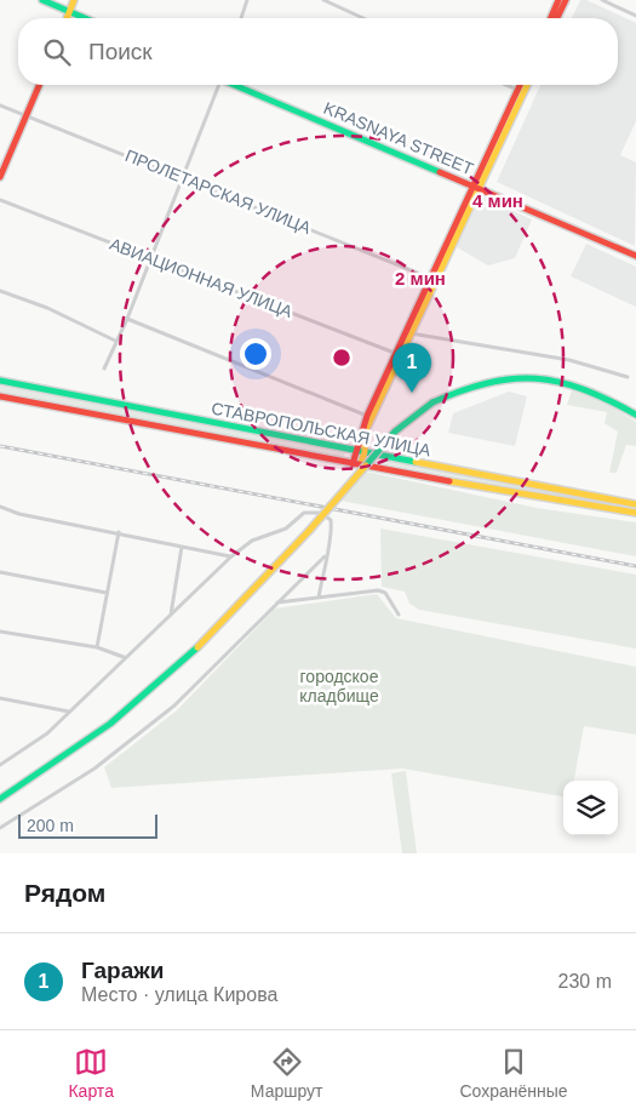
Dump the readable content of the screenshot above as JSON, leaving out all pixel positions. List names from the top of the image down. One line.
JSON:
{"streets":{"main road":["KRASNAYA STREET","СТАВРОПОЛЬСКАЯ УЛИЦА"],"street":["ПРОЛЕТАРСКАЯ УЛИЦА","АВИАЦИОННАЯ УЛИЦА"]},"parks":["городское кладбище"],"scale_bar":"200 m","page":{"search":"Поиск","pins":"1","scale":"200 m","heading":"Рядом","list":[{"mark":"1","name":"Гаражи","note":"Место · улица Кирова","value":"230 m"}],"nav":["Карта","Маршрут","Сохранённые"]},"rings":["4 мин","2 мин"]}
